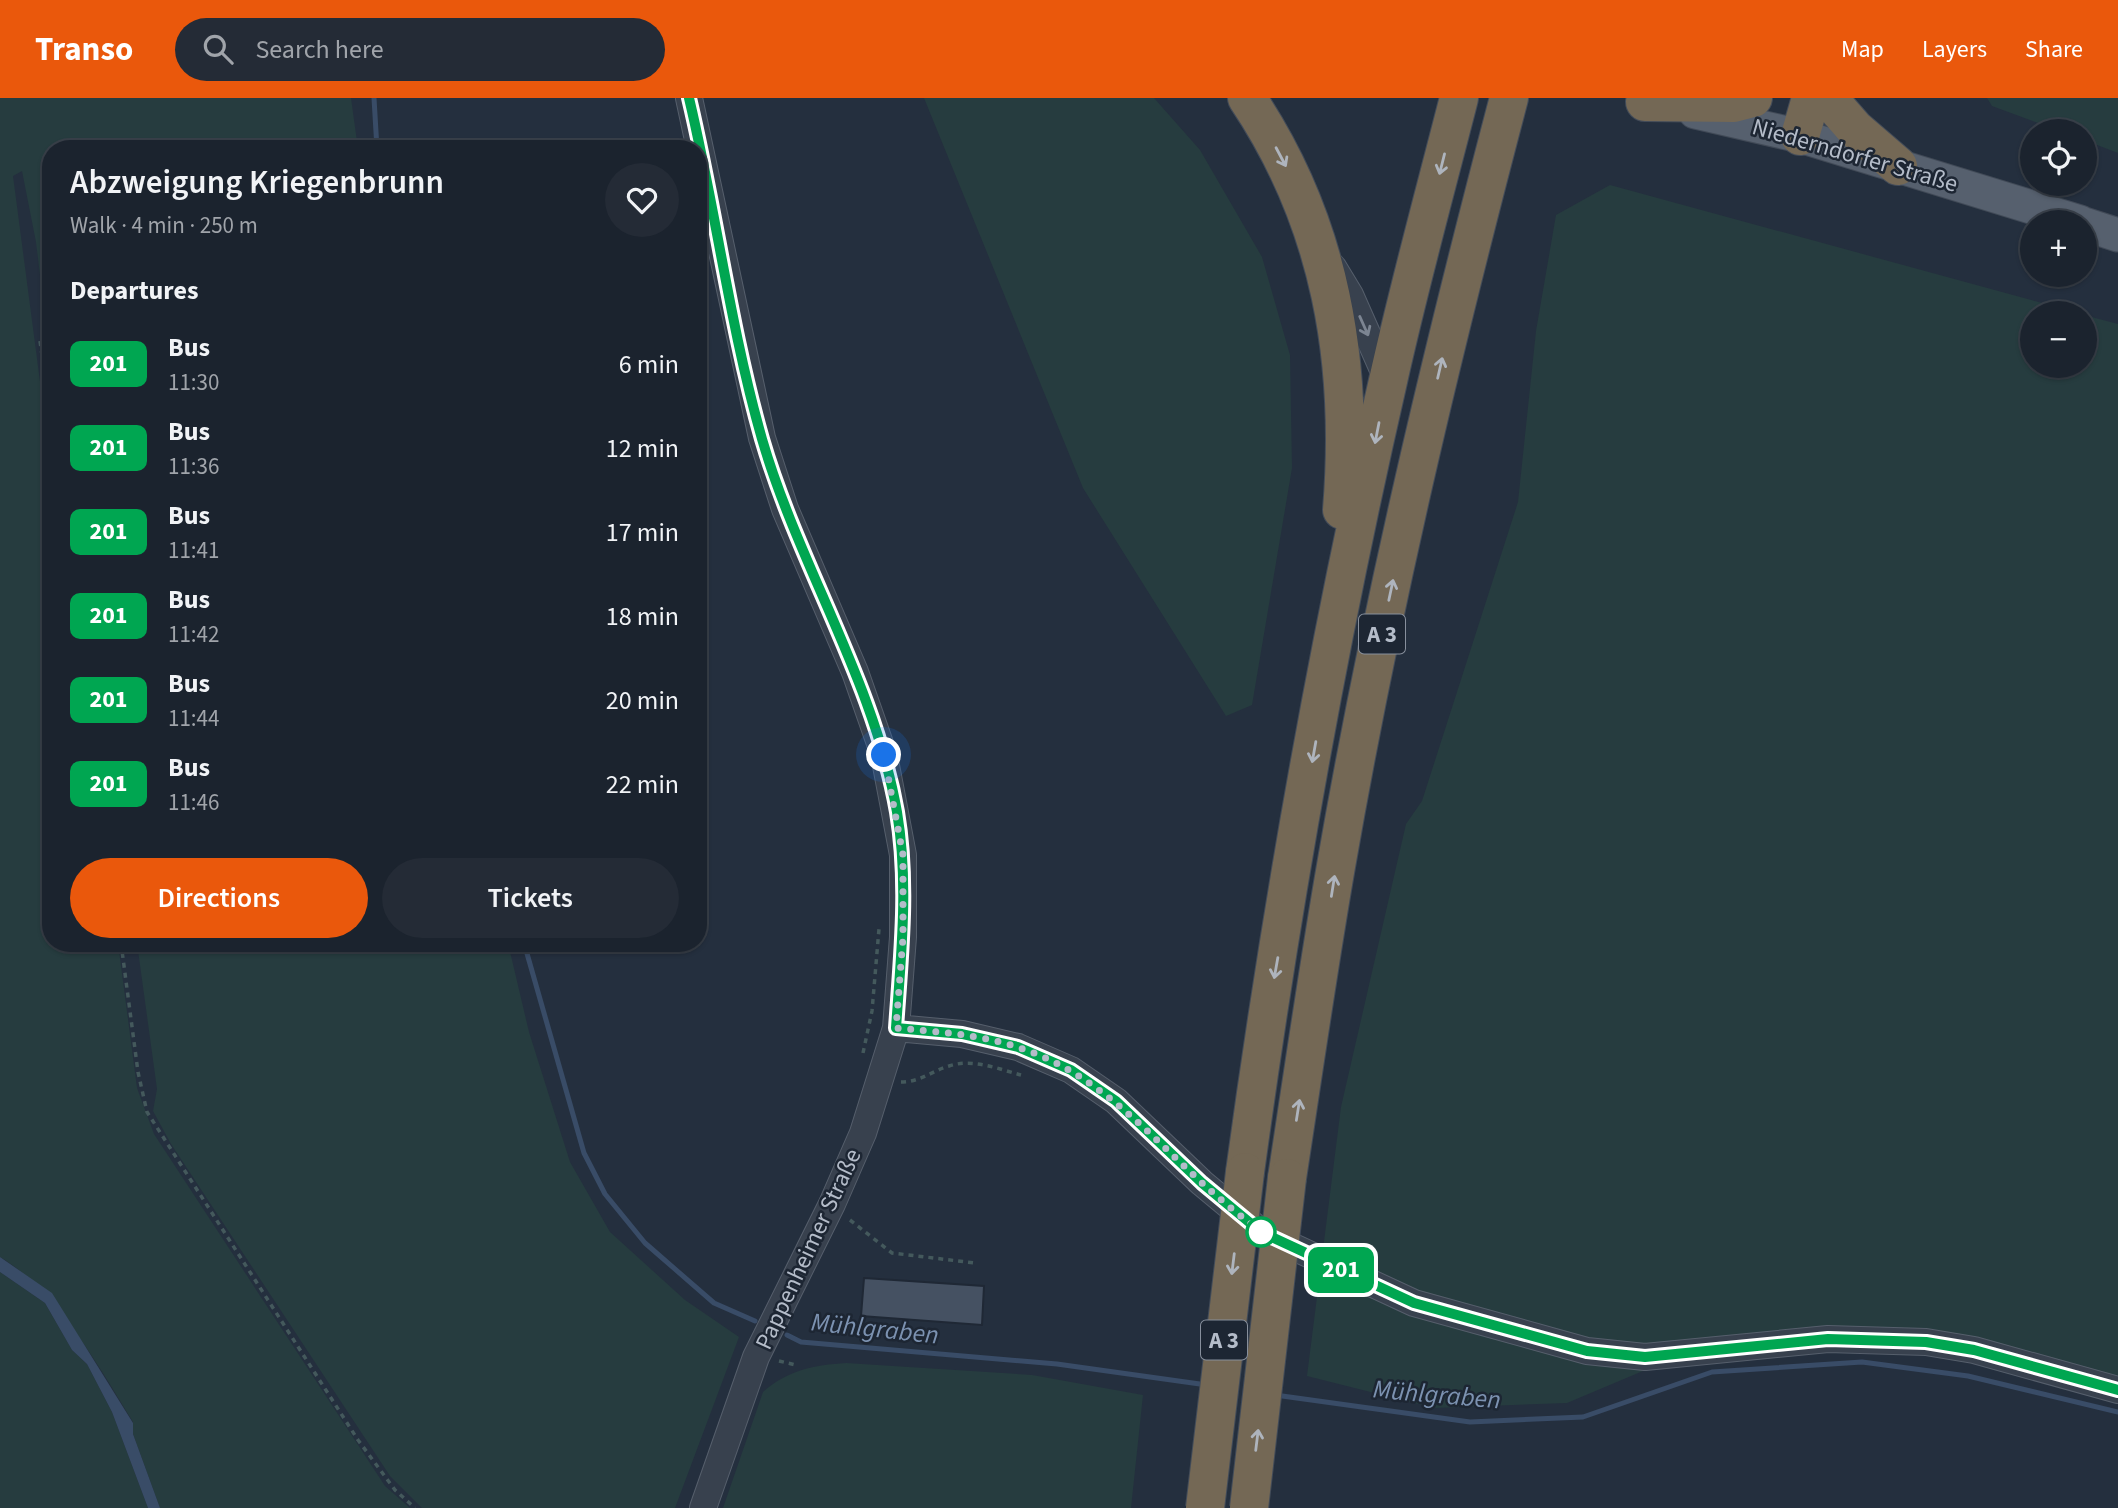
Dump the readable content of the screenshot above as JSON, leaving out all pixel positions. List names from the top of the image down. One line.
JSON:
{"streets":{"highway":["A 3"],"main road":["Niederndorfer Straße"],"street":["Pappenheimer Straße"]},"water":["Mühlgraben"],"lines":["bus line 201"],"page":{"header":"Transo","search":"Search here","nav":["Map","Layers","Share"],"on_map":"201","map_buttons":["+","−"],"heading":[["Abzweigung Kriegenbrunn","Walk · 4 min · 250 m"],"Departures"],"list":[{"mark":"201","name":"Bus","note":"11:30","value":"6 min"},{"mark":"201","name":"Bus","note":"11:36","value":"12 min"},{"mark":"201","name":"Bus","note":"11:41","value":"17 min"},{"mark":"201","name":"Bus","note":"11:42","value":"18 min"},{"mark":"201","name":"Bus","note":"11:44","value":"20 min"},{"mark":"201","name":"Bus","note":"11:46","value":"22 min"}],"buttons":["Directions","Tickets"]}}
